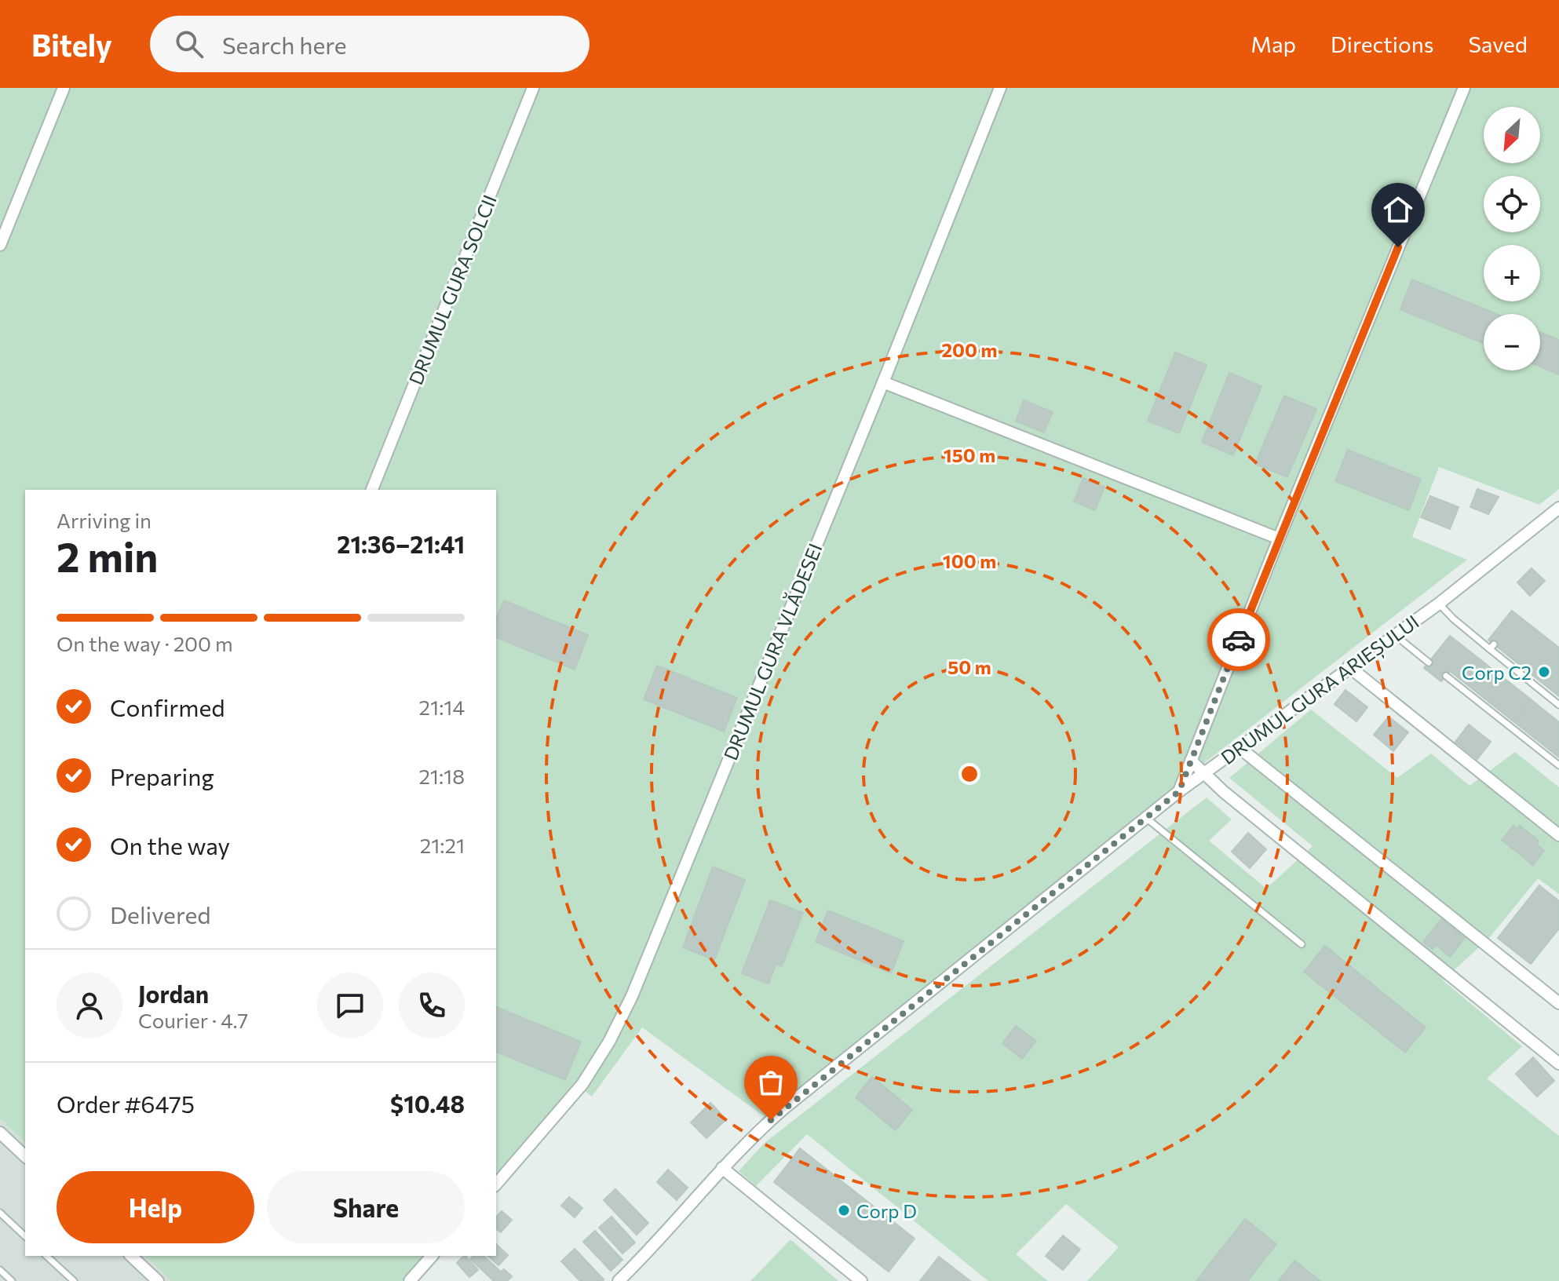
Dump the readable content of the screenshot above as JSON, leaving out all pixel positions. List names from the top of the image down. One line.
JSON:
{"streets":{"street":["DRUMUL GURA SOLCII","DRUMUL GURA VLĂDESEI","DRUMUL GURA ARIEȘULUI"]},"places":["Corp C2","Corp D"],"north":"bottom left","page":{"header":"Bitely","search":"Search here","nav":["Map","Directions","Saved"],"map_buttons":["+","−"],"heading":["2 min","Arriving in","21:36–21:41"],"panel":["Jordan","Courier · 4.7","Order #6475","$10.48"],"bar":"On the way · 200 m","list":[["Confirmed","21:14"],["Preparing","21:18"],["On the way","21:21"],"Delivered"],"buttons":["Help","Share"]},"rings":["200 m","150 m","100 m","50 m"]}
